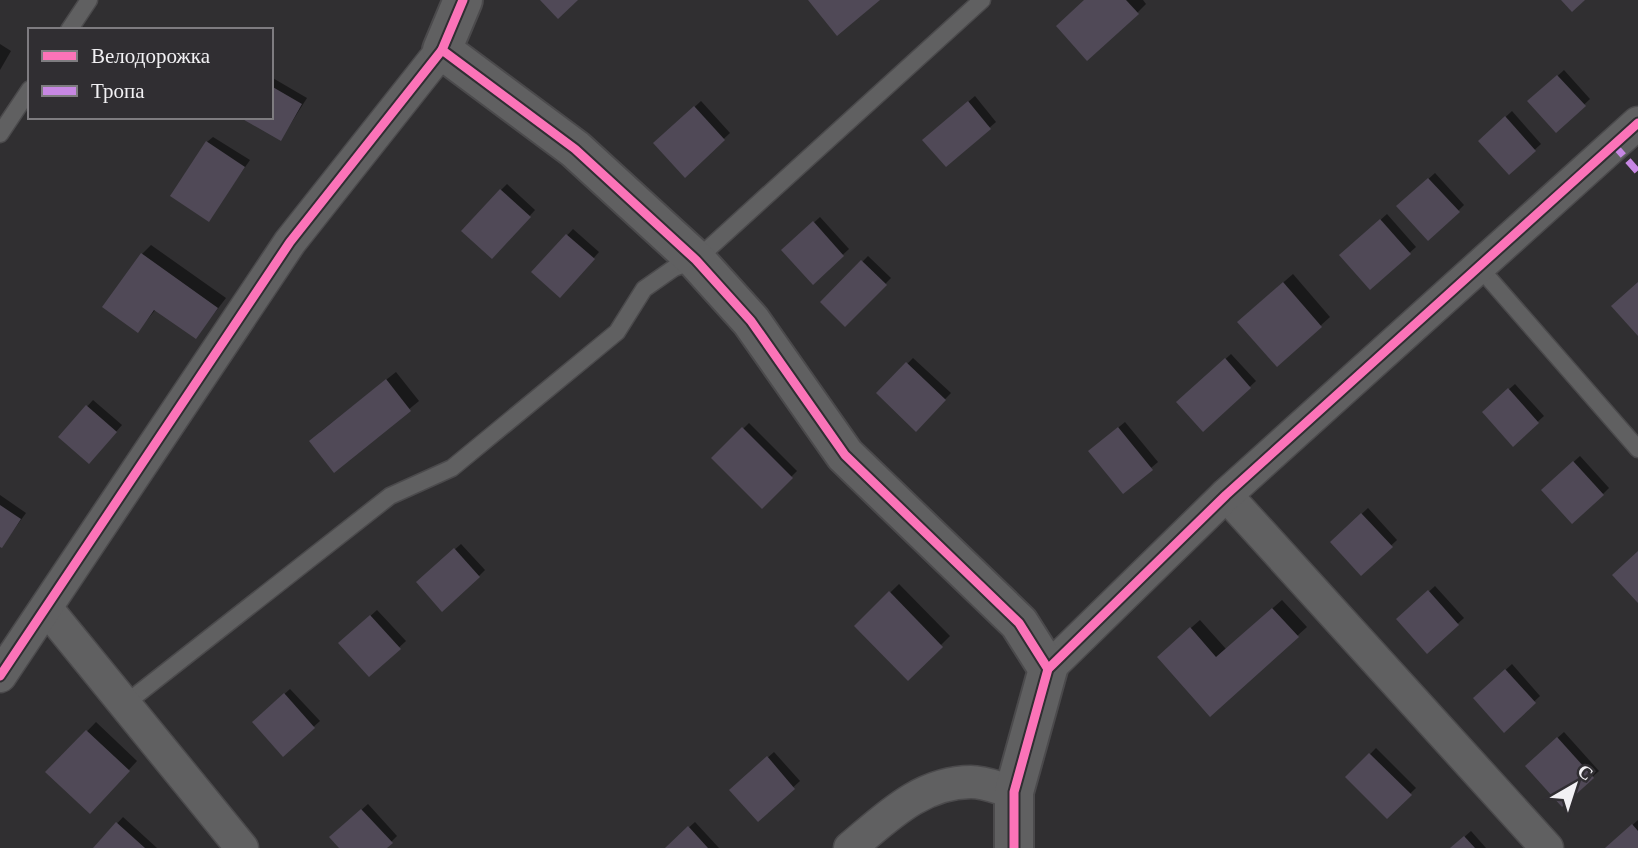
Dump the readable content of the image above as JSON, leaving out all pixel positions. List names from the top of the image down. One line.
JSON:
{"legend":["Велодорожка","Тропа"],"north":"top right"}
